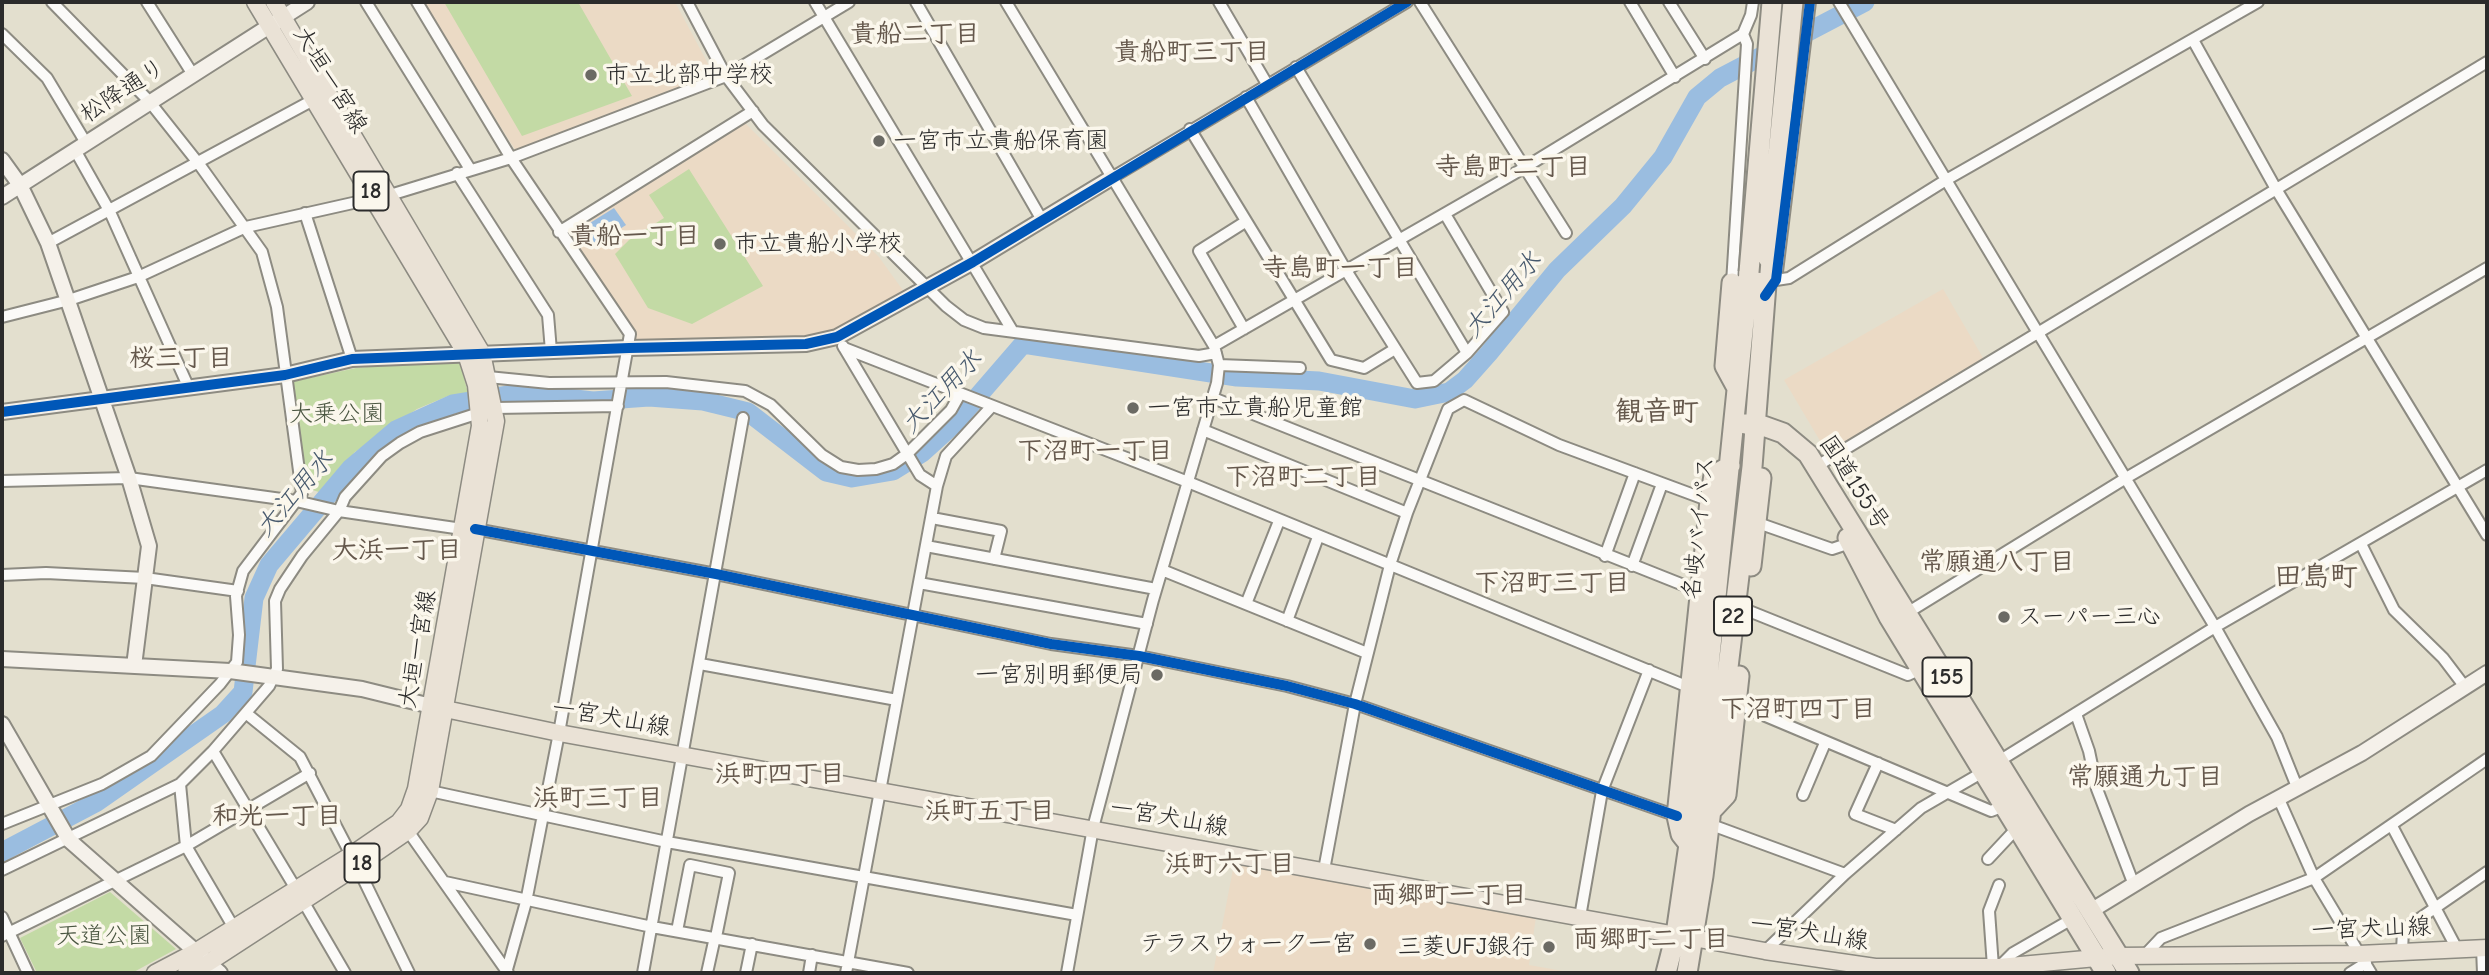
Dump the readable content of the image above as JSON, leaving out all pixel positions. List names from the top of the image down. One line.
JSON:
{"streets":{"highway":["国道155号","名岐バイパス","22","155"],"main road":["大垣一宮線","18","一宮犬山線"],"street":["松降通り"]},"crossings":[["大垣一宮線","松降通り"],["大垣一宮線","一宮犬山線"],["国道155号","名岐バイパス"],["国道155号","一宮犬山線"],["名岐バイパス","22"],["名岐バイパス","一宮犬山線"]],"districts":["貴船二丁目","貴船町三丁目","寺島町二丁目","貴船一丁目","寺島町一丁目","桜三丁目","観音町","下沼町一丁目","下沼町二丁目","大浜一丁目","常願通八丁目","田島町","下沼町三丁目","下沼町四丁目","浜町四丁目","常願通九丁目","浜町三丁目","浜町五丁目","和光一丁目","浜町六丁目","両郷町一丁目","両郷町二丁目"],"water":["大江用水"],"parks":["大乗公園","天道公園"],"places":["市立北部中学校","一宮市立貴船保育園","市立貴船小学校","一宮市立貴船児童館","スーパー三心","一宮別明郵便局","テラスウォーク一宮","三菱UFJ銀行"]}
